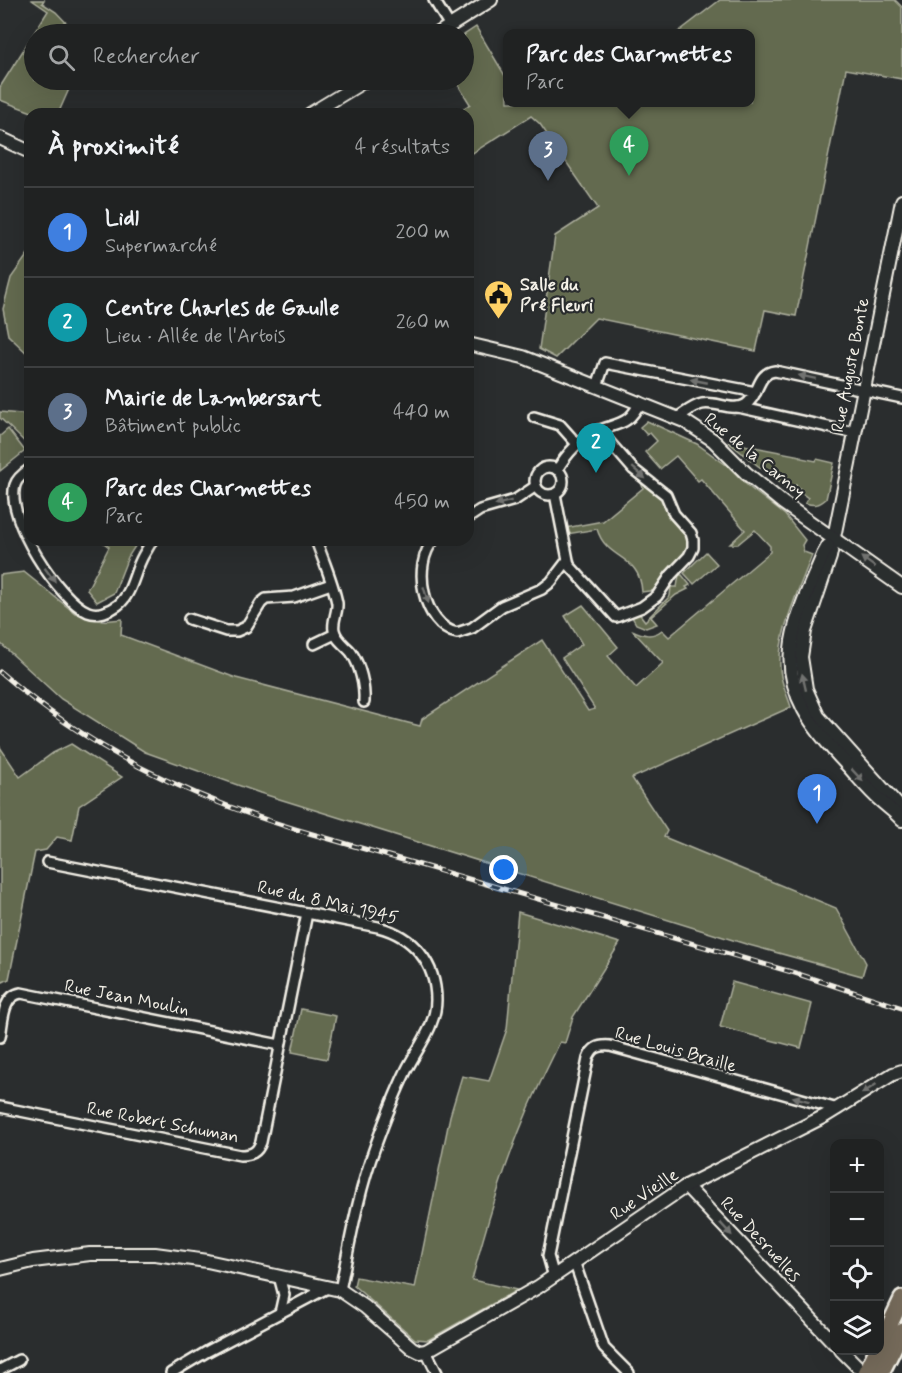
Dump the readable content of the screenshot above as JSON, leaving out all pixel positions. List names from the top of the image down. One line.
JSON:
{"streets":{"street":["Rue Auguste Bonte","Rue de la Carnoy","Rue du 8 Mai 1945","Rue Jean Moulin","Rue Louis Braille","Rue Robert Schuman","Rue Vieille","Rue Desruelles"]},"crossings":[["Rue Auguste Bonte","Rue de la Carnoy"],["Rue du 8 Mai 1945","Rue Robert Schuman"],["Rue Jean Moulin","Rue Robert Schuman"],["Rue Louis Braille","Rue Vieille"],["Rue Vieille","Rue Desruelles"]],"one_way":["Rue Desruelles"],"places":{"public building":["Salle du Pré Fleuri"]},"page":{"search":"Rechercher","popup":["Parc des Charmettes","Parc"],"heading":["À proximité","4 résultats"],"pins":["4","3","2","1"],"list":[{"mark":"1","name":"Lidl","note":"Supermarché","value":"200 m"},{"mark":"2","name":"Centre Charles de Gaulle","note":"Lieu · Allée de l'Artois","value":"260 m"},{"mark":"3","name":"Mairie de Lambersart","note":"Bâtiment public","value":"440 m"},{"mark":"4","name":"Parc des Charmettes","note":"Parc","value":"450 m"}],"map_buttons":["+","−"]}}
